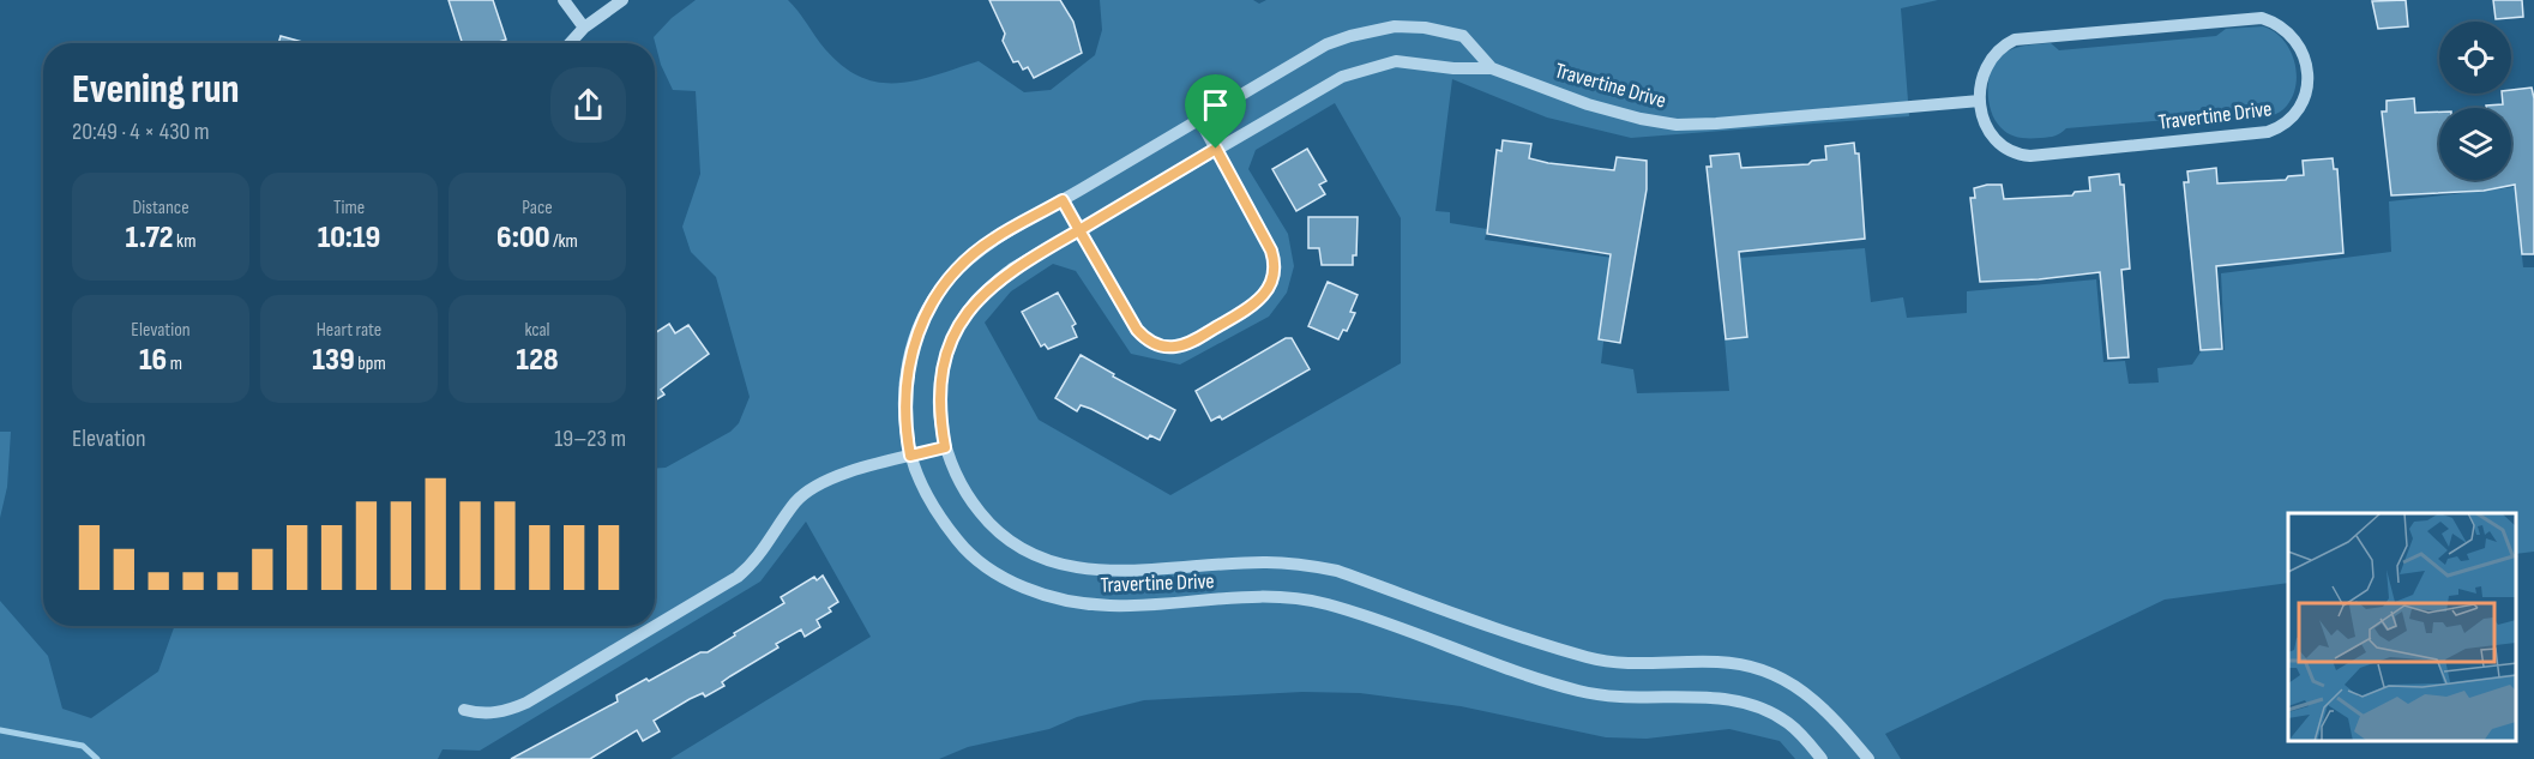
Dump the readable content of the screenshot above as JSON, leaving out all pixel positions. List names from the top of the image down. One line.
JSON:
{"streets":{"street":["Travertine Drive"]},"page":{"heading":["Evening run","20:49 · 4 × 430 m"],"stats":[["Distance","1.72 km"],["Time","10:19"],["Pace","6:00 /km"],["Elevation","16 m"],["Heart rate","139 bpm"],["kcal","128"]],"chart":["Elevation","19–23 m"]}}
